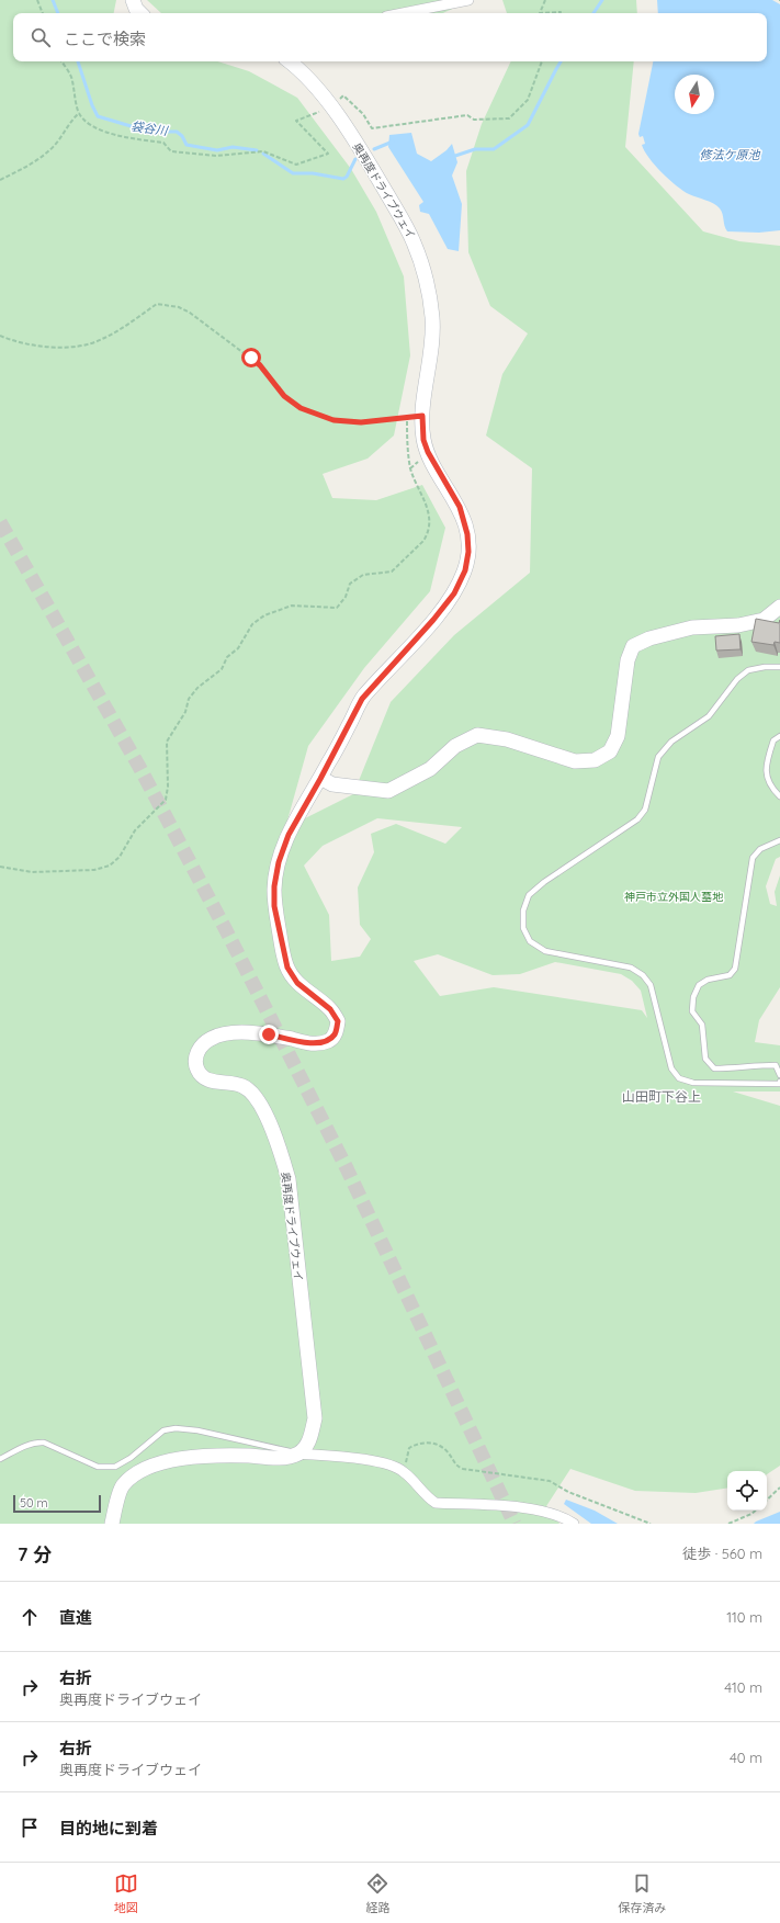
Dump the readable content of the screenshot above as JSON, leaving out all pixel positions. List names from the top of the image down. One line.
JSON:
{"streets":{"street":["奥再度ドライブウェイ"]},"districts":["山田町下谷上"],"water":["袋谷川","修法ケ原池"],"parks":["神戸市立外国人墓地"],"scale_bar":"50 m","north":"bottom","page":{"search":"ここで検索","scale":"50 m","heading":["7 分","徒歩 · 560 m"],"list":[["直進","110 m"],["右折","奥再度ドライブウェイ","410 m"],["右折","奥再度ドライブウェイ","40 m"],"目的地に到着"],"nav":["地図","経路","保存済み"]}}
